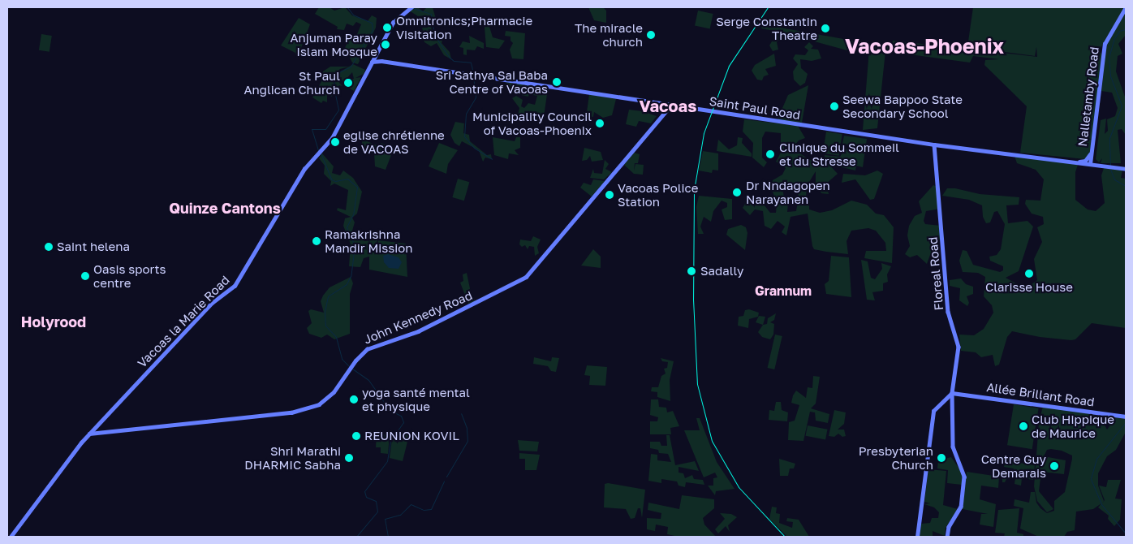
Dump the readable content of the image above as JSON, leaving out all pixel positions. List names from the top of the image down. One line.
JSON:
{"streets":{"main road":["Nalletamby Road","Saint Paul Road","Floreal Road","John Kennedy Road","Vacoas la Marie Road","Allée Brillant Road"]},"crossings":[["Nalletamby Road","Saint Paul Road"],["Saint Paul Road","Floreal Road"],["Saint Paul Road","John Kennedy Road"],["Saint Paul Road","Vacoas la Marie Road"],["Floreal Road","Allée Brillant Road"],["John Kennedy Road","Vacoas la Marie Road"]],"districts":["Vacoas-Phoenix","Vacoas","Quinze Cantons","Grannum","Holyrood"],"places":["Omnitronics;Pharmacie Visitation","Serge Constantin Theatre","The miracle church","Anjuman Paray Islam Mosque","Sri Sathya Sai Baba Centre of Vacoas","St Paul Anglican Church","Seewa Bappoo State Secondary School","Municipality Council of Vacoas-Phoenix","eglise chrétienne de VACOAS","Clinique du Sommeil et du Stresse","Dr Nndagopen Narayanen","Vacoas Police Station","Ramakrishna Mandir Mission","Saint helena","Sadally","Clarisse House","Oasis sports centre","yoga santé mental et physique","Club Hippique de Maurice","REUNION KOVIL","Shri Marathi DHARMIC Sabha","Presbyterian Church","Centre Guy Demarais"]}
